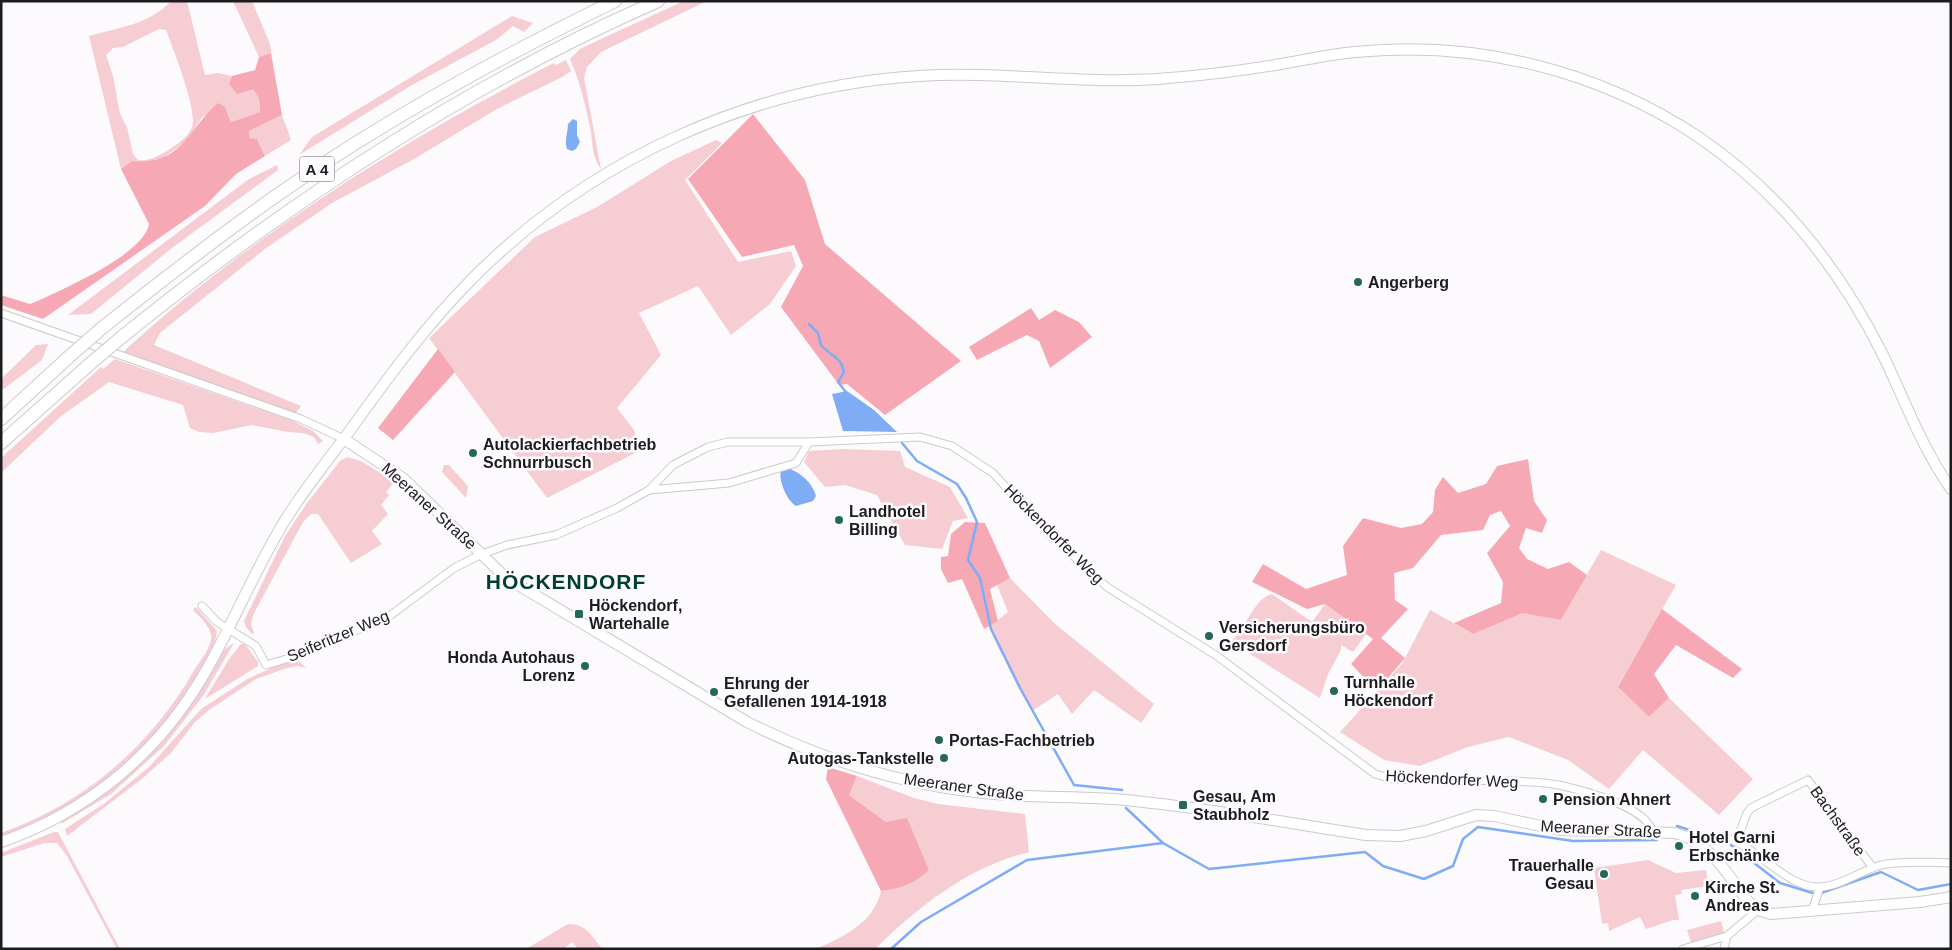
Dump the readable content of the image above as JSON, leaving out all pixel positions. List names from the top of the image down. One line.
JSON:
{"streets":{"highway":["A 4"],"main road":["Meeraner Straße"],"street":["Höckendorfer Weg","Seiferitzer Weg","Bachstraße"]},"crossings":[["Meeraner Straße","Höckendorfer Weg"],["Meeraner Straße","Seiferitzer Weg"],["Höckendorfer Weg","Seiferitzer Weg"]],"districts":["HÖCKENDORF"],"places":{"other":["Angerberg","Autolackierfachbetrieb Schnurrbusch","Landhotel Billing","Versicherungsbüro Gersdorf","Honda Autohaus Lorenz","Turnhalle Höckendorf","Ehrung der Gefallenen 1914-1918","Portas-Fachbetrieb","Autogas-Tankstelle","Pension Ahnert","Hotel Garni Erbschänke","Trauerhalle Gesau","Kirche St. Andreas"],"transit":["Höckendorf, Wartehalle","Gesau, Am Staubholz"]}}
